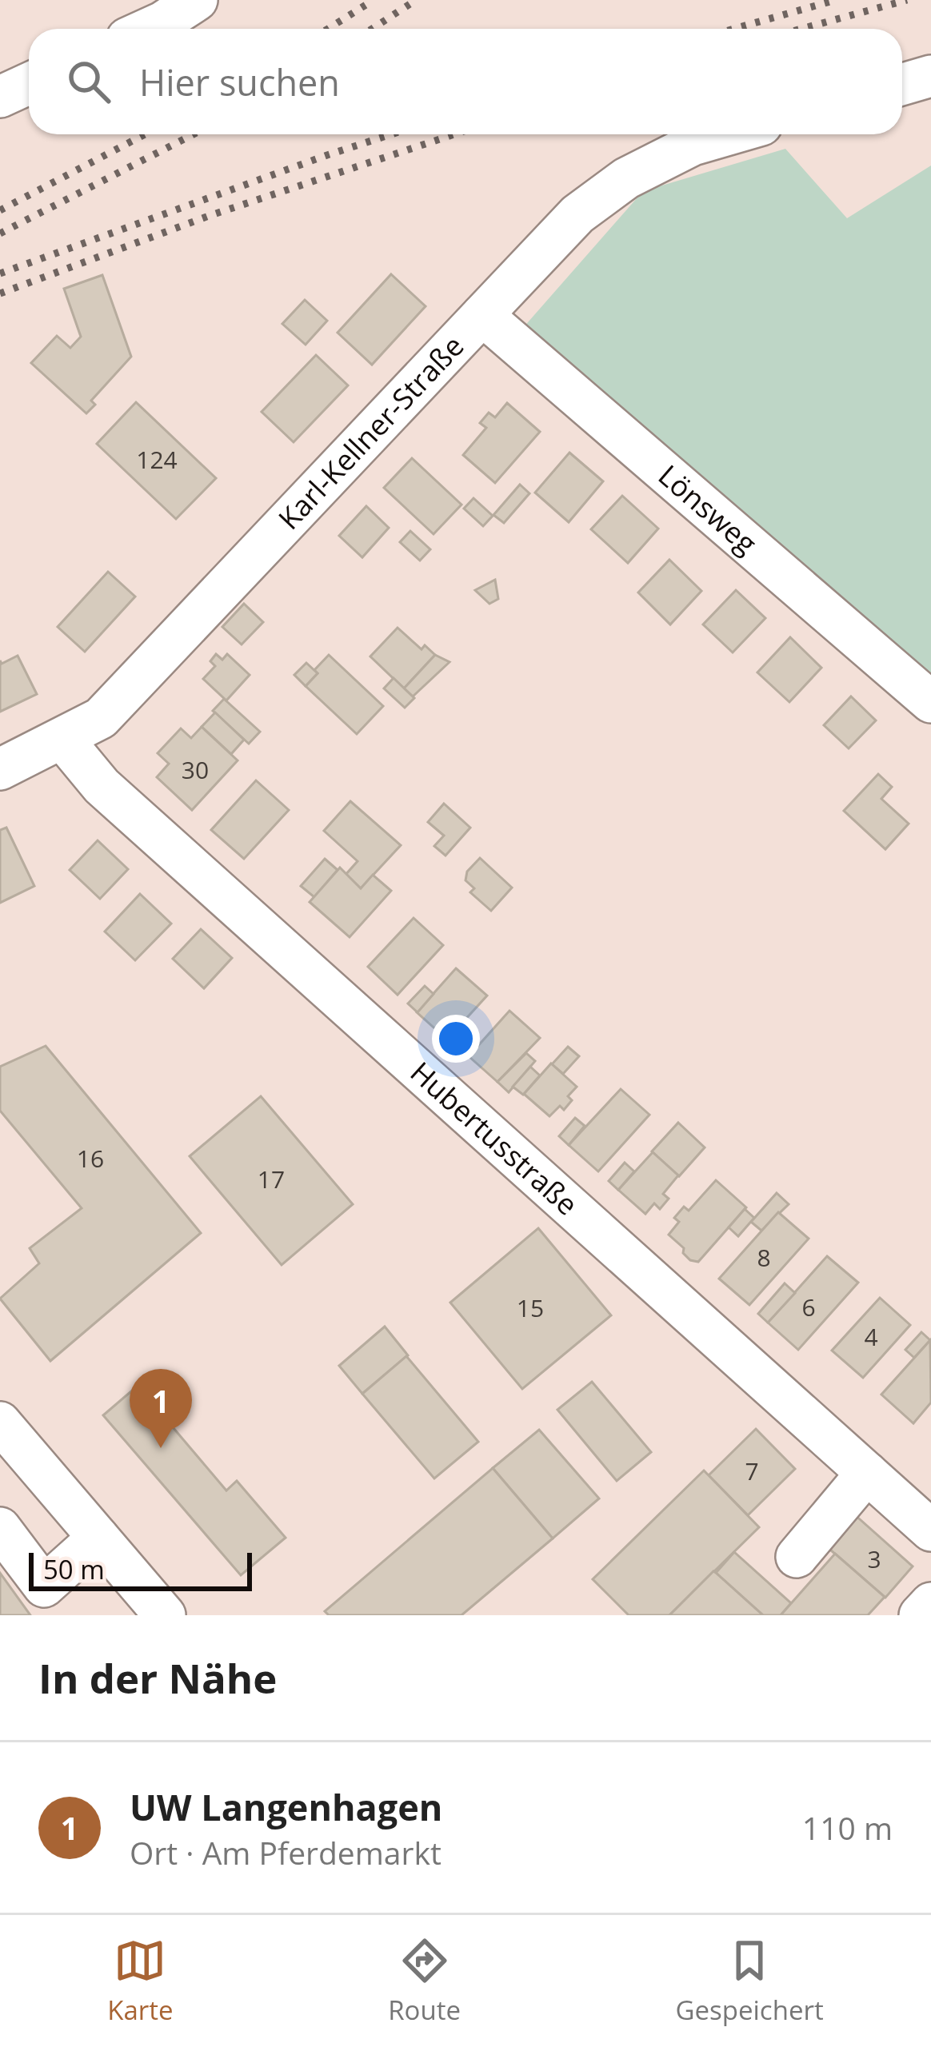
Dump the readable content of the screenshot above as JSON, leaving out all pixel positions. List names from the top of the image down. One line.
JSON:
{"streets":{"street":["Karl-Kellner-Straße","Lönsweg","Hubertusstraße"]},"crossings":[["Karl-Kellner-Straße","Lönsweg"],["Karl-Kellner-Straße","Hubertusstraße"]],"house_numbers":["124","30","16","17","8","6","15","4","7","3"],"scale_bar":"50 m","page":{"search":"Hier suchen","pins":"1","scale":"50 m","heading":"In der Nähe","list":[{"mark":"1","name":"UW Langenhagen","note":"Ort · Am Pferdemarkt","value":"110 m"}],"nav":["Karte","Route","Gespeichert"]}}
